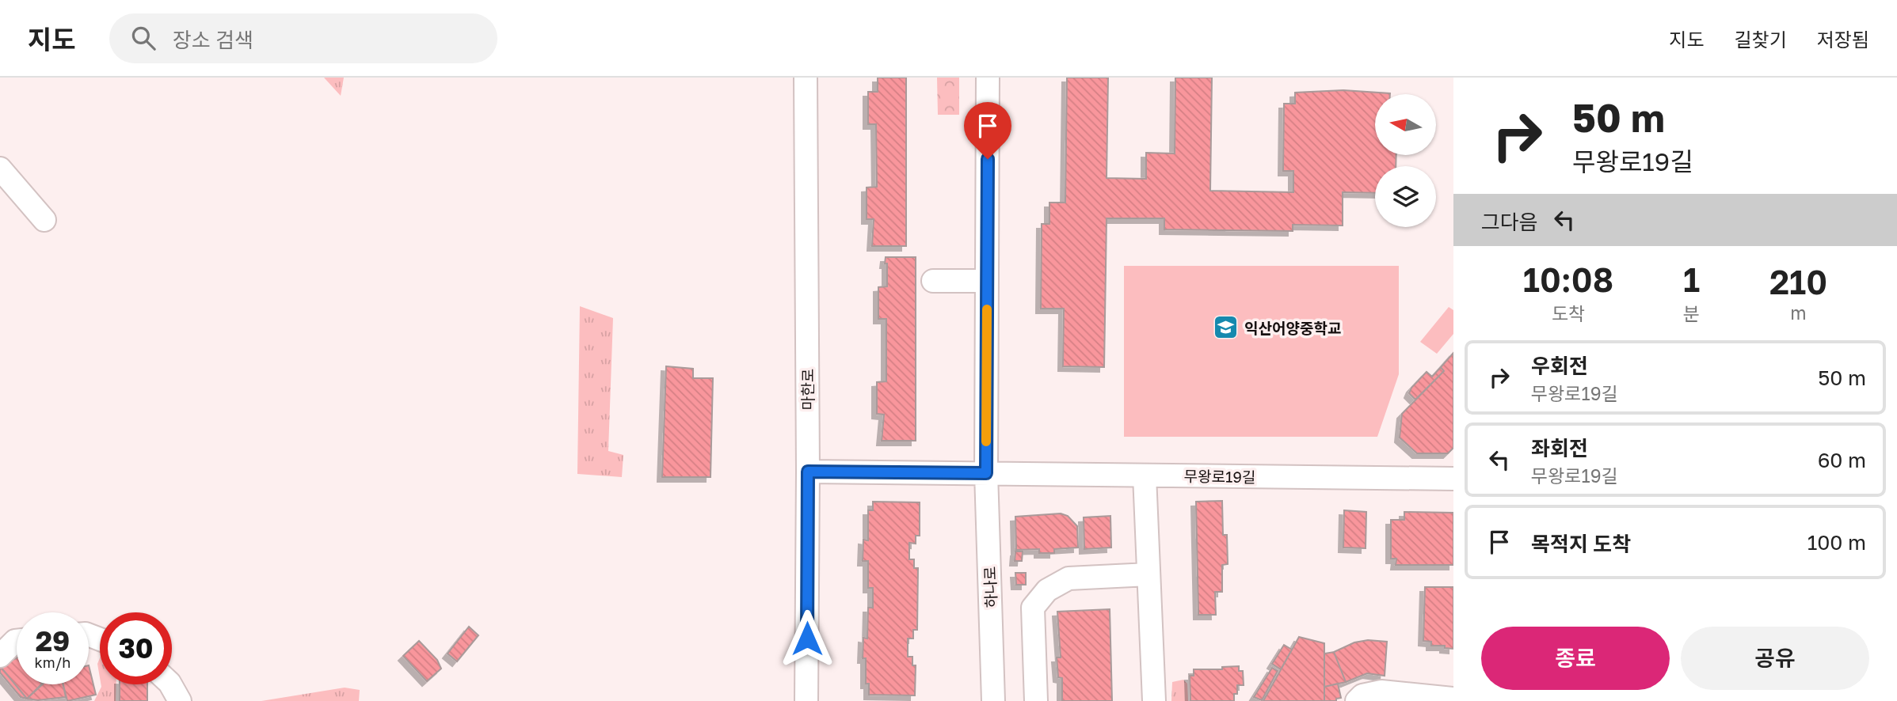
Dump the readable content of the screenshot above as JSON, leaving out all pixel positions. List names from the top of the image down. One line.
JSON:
{"streets":{"street":["마한로","무왕로19길","하나로"]},"crossings":[["마한로","무왕로19길"],["무왕로19길","하나로"]],"places":{"school or university":["익산어양중학교"]},"north":"left","page":{"header":"지도","search":"장소 검색","nav":["지도","길찾기","저장됨"],"turn":["50 m","무왕로19길"],"then":"그다음","eta":["10:08","도착","1","분","210","m"],"list":[{"name":"우회전","note":"무왕로19길","value":"50 m"},{"name":"좌회전","note":"무왕로19길","value":"60 m"},{"name":"목적지 도착","value":"100 m"}],"speed":"29 km/h","limit":"30","buttons":["종료","공유"]}}
